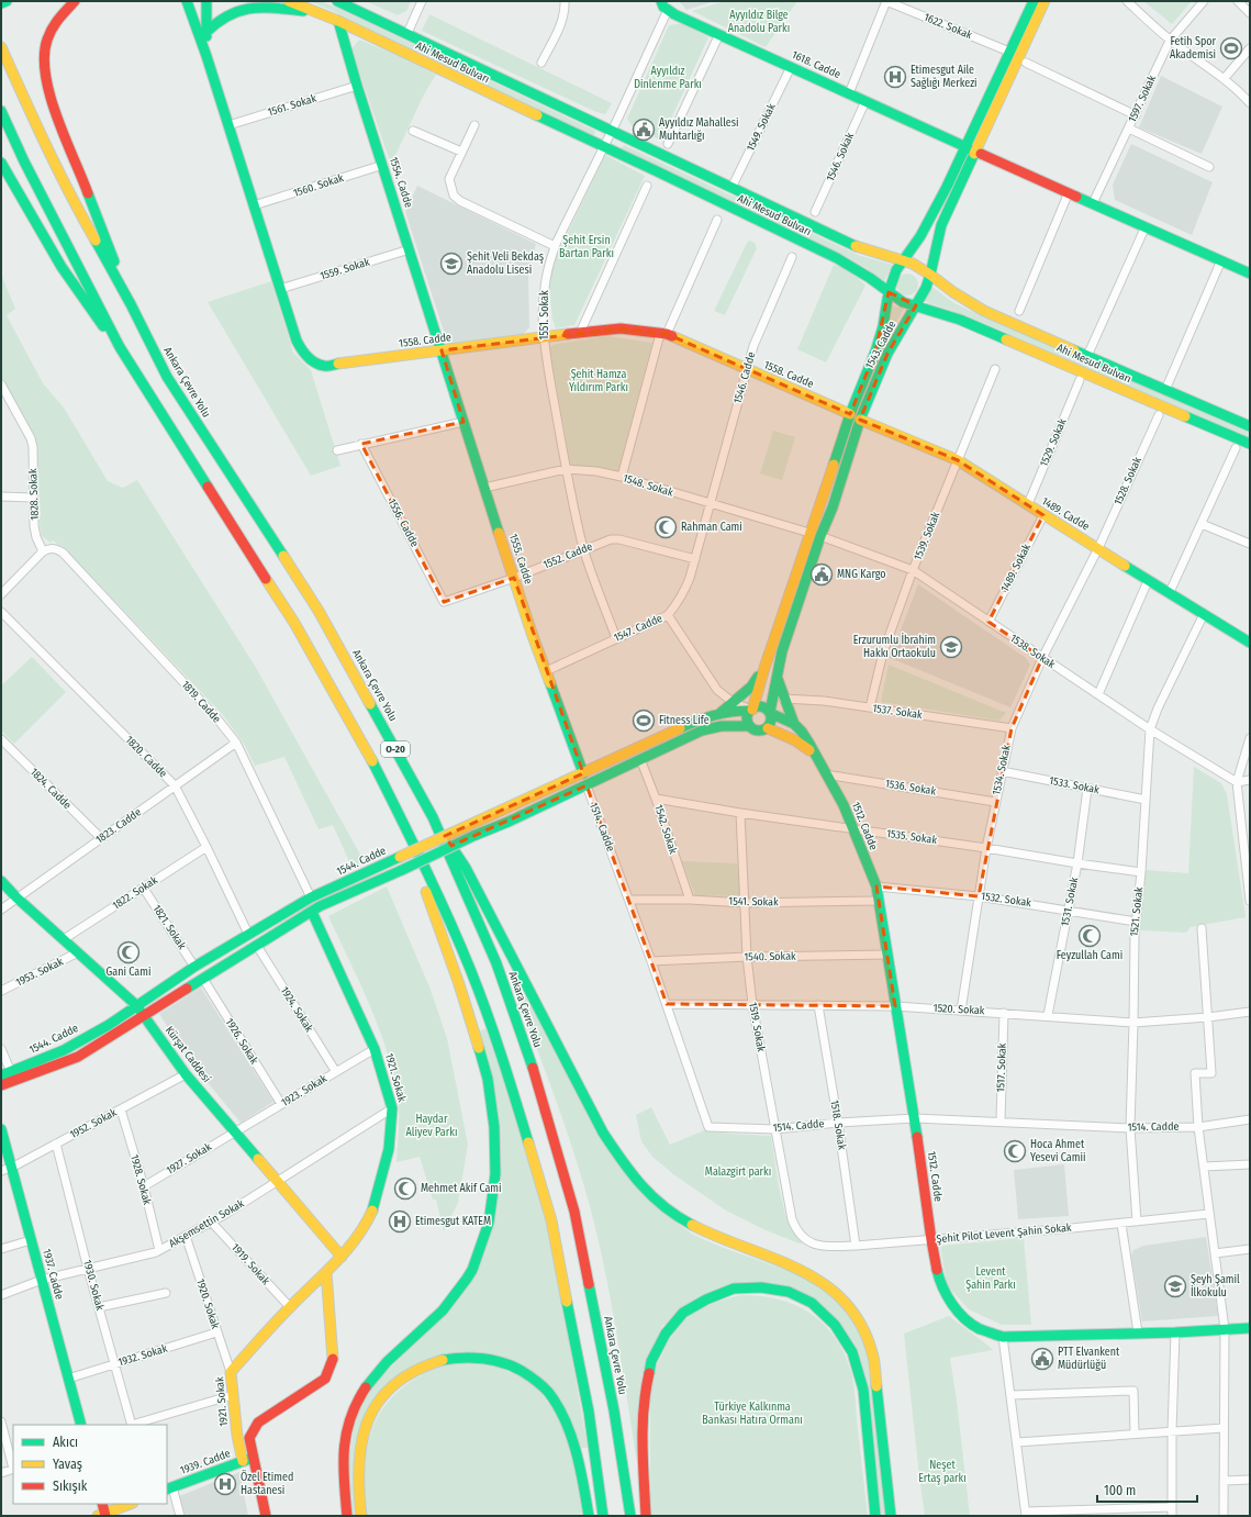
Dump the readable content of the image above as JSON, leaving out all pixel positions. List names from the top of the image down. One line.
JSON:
{"streets":{"main road":["Ahi Mesud Bulvarı","1618. Cadde","1554. Cadde","1558. Cadde","1543. Cadde","Ankara Çevre Yolu","1489. Cadde","1555. Cadde","O-20","1512. Cadde","1544. Cadde","Kürşat Caddesi","1921. Sokak","1937. Cadde","1939. Cadde"],"street":["1622. Sokak","1597. Sokak","1561. Sokak","1549. Sokak","1546. Sokak","1560. Sokak","1559. Sokak","1551. Sokak","1546. Cadde","1529. Sokak","1528. Sokak","1548. Sokak","1828. Sokak","1556. Cadde","1539. Sokak","1552. Cadde","1489. Sokak","1547. Cadde","1538. Sokak","1819. Cadde","1537. Sokak","1820. Cadde","1534. Sokak","1533. Sokak","1536. Sokak","1824. Cadde","1823. Cadde","1514. Cadde","1542. Sokak","1535. Sokak","1822. Sokak","1532. Sokak","1541. Sokak","1531. Sokak","1521. Sokak","1821. Sokak","1540. Sokak","1953. Sokak","1924. Sokak","1520. Sokak","1519. Sokak","1926. Sokak","1517. Sokak","1923. Sokak","1952. Sokak","1518. Sokak","1927. Sokak","1928. Sokak","Akşemsettin Sokak","Şehit Pilot Levent Şahin Sokak","1919. Sokak","1930. Sokak","1920. Sokak","1932. Sokak"]},"crossings":[["1622. Sokak","1543. Cadde"],["Ahi Mesud Bulvarı","1549. Sokak"],["Ahi Mesud Bulvarı","1554. Cadde"],["Ahi Mesud Bulvarı","1551. Sokak"],["Ahi Mesud Bulvarı","1543. Cadde"],["1618. Cadde","1597. Sokak"],["1618. Cadde","1549. Sokak"],["1618. Cadde","1546. Sokak"],["1618. Cadde","1551. Sokak"],["1618. Cadde","1543. Cadde"],["1561. Sokak","1554. Cadde"],["1561. Sokak","1558. Cadde"],["1554. Cadde","1560. Sokak"],["1554. Cadde","1559. Sokak"],["1554. Cadde","1558. Cadde"],["1554. Cadde","1555. Cadde"],["1560. Sokak","1558. Cadde"],["1559. Sokak","1558. Cadde"],["1551. Sokak","1558. Cadde"],["1551. Sokak","1548. Sokak"],["1551. Sokak","1552. Cadde"],["1551. Sokak","1547. Cadde"],["1558. Cadde","1543. Cadde"],["1558. Cadde","1546. Cadde"],["1558. Cadde","1555. Cadde"],["1543. Cadde","1548. Sokak"],["1543. Cadde","1489. Cadde"],["1543. Cadde","1538. Sokak"],["1543. Cadde","1512. Cadde"],["1543. Cadde","1544. Cadde"],["1546. Cadde","1548. Sokak"],["1546. Cadde","1547. Cadde"],["1529. Sokak","1489. Cadde"],["1528. Sokak","1489. Cadde"],["1528. Sokak","1534. Sokak"],["1548. Sokak","1555. Cadde"],["1548. Sokak","1547. Cadde"],["1828. Sokak","1819. Cadde"],["1489. Cadde","1539. Sokak"],["1489. Cadde","1489. Sokak"],["1489. Cadde","1534. Sokak"],["1489. Cadde","1521. Sokak"],["1556. Cadde","1552. Cadde"],["1539. Sokak","1538. Sokak"],["1539. Sokak","1537. Sokak"],["1552. Cadde","1555. Cadde"],["1552. Cadde","1547. Cadde"],["1555. Cadde","1547. Cadde"],["1555. Cadde","1544. Cadde"],["1489. Sokak","1538. Sokak"],["1538. Sokak","1534. Sokak"],["1538. Sokak","1521. Sokak"],["1819. Cadde","1823. Cadde"],["1819. Cadde","1544. Cadde"],["1537. Sokak","1534. Sokak"],["1820. Cadde","1823. Cadde"],["1820. Cadde","1544. Cadde"],["1820. Cadde","1822. Sokak"],["1534. Sokak","1533. Sokak"],["1534. Sokak","1536. Sokak"],["1534. Sokak","1535. Sokak"],["1534. Sokak","1532. Sokak"],["1534. Sokak","1520. Sokak"],["1533. Sokak","1531. Sokak"],["1533. Sokak","1521. Sokak"],["1536. Sokak","1512. Cadde"],["1824. Cadde","1823. Cadde"],["1823. Cadde","Kürşat Caddesi"],["1512. Cadde","1514. Cadde"],["1512. Cadde","1535. Sokak"],["1512. Cadde","1544. Cadde"],["1512. Cadde","1532. Sokak"],["1512. Cadde","1541. Sokak"],["1512. Cadde","1540. Sokak"],["1512. Cadde","1520. Sokak"],["1512. Cadde","Şehit Pilot Levent Şahin Sokak"],["1514. Cadde","1544. Cadde"],["1514. Cadde","1541. Sokak"],["1514. Cadde","1521. Sokak"],["1514. Cadde","1540. Sokak"],["1514. Cadde","1520. Sokak"],["1514. Cadde","1519. Sokak"],["1514. Cadde","1517. Sokak"],["1514. Cadde","1518. Sokak"],["1542. Sokak","1535. Sokak"],["1542. Sokak","1544. Cadde"],["1542. Sokak","1541. Sokak"],["1535. Sokak","1531. Sokak"],["1535. Sokak","1521. Sokak"],["1535. Sokak","1519. Sokak"],["1544. Cadde","1821. Sokak"],["1544. Cadde","1924. Sokak"],["1544. Cadde","1926. Sokak"],["1544. Cadde","Kürşat Caddesi"],["1544. Cadde","1921. Sokak"],["1822. Sokak","1821. Sokak"],["1822. Sokak","Kürşat Caddesi"],["1532. Sokak","1531. Sokak"],["1532. Sokak","1521. Sokak"],["1541. Sokak","1519. Sokak"],["1531. Sokak","1520. Sokak"],["1521. Sokak","1520. Sokak"],["1521. Sokak","Şehit Pilot Levent Şahin Sokak"],["1540. Sokak","1519. Sokak"],["1953. Sokak","Kürşat Caddesi"],["1924. Sokak","1923. Sokak"],["1520. Sokak","1519. Sokak"],["1520. Sokak","1517. Sokak"],["1520. Sokak","1518. Sokak"],["1519. Sokak","Şehit Pilot Levent Şahin Sokak"],["1926. Sokak","1923. Sokak"],["Kürşat Caddesi","1921. Sokak"],["Kürşat Caddesi","1923. Sokak"],["Kürşat Caddesi","1952. Sokak"],["Kürşat Caddesi","1927. Sokak"],["Kürşat Caddesi","Akşemsettin Sokak"],["1921. Sokak","1923. Sokak"],["1921. Sokak","Akşemsettin Sokak"],["1921. Sokak","1919. Sokak"],["1921. Sokak","1920. Sokak"],["1921. Sokak","1939. Cadde"],["1923. Sokak","1927. Sokak"],["1952. Sokak","1928. Sokak"],["1952. Sokak","1937. Cadde"],["1952. Sokak","1930. Sokak"],["1518. Sokak","Şehit Pilot Levent Şahin Sokak"],["1927. Sokak","1928. Sokak"],["1928. Sokak","Akşemsettin Sokak"],["Akşemsettin Sokak","1919. Sokak"],["Akşemsettin Sokak","1937. Cadde"],["Akşemsettin Sokak","1930. Sokak"],["Akşemsettin Sokak","1920. Sokak"],["1937. Cadde","1932. Sokak"],["1930. Sokak","1932. Sokak"],["1920. Sokak","1932. Sokak"]],"parks":["Ayyıldız Bilge Anadolu Parkı","Ayyıldız Dinlenme Parkı","Şehit Ersin Bartan Parkı","Şehit Hamza Yıldırım Parkı","Haydar Aliyev Parkı","Malazgirt parkı","Levent Şahin Parkı","Türkiye Kalkınma Bankası Hatıra Ormanı","Neşet Ertaş parkı"],"places":{"sports":["Fetih Spor Akademisi","Fitness Life"],"hospital":["Etimesgut Aile Sağlığı Merkezi","Etimesgut KATEM","Özel Etimed Hastanesi"],"public building":["Ayyıldız Mahallesi Muhtarlığı","MNG Kargo","PTT Elvankent Müdürlüğü"],"school or university":["Şehit Veli Bekdaş Anadolu Lisesi","Erzurumlu İbrahim Hakkı Ortaokulu","Şeyh Şamil İlkokulu"],"mosque":["Rahman Cami","Feyzullah Cami","Gani Cami","Hoca Ahmet Yesevi Camii","Mehmet Akif Cami"]},"legend":["Akıcı","Yavaş","Sıkışık"],"scale_bar":"100 m"}
